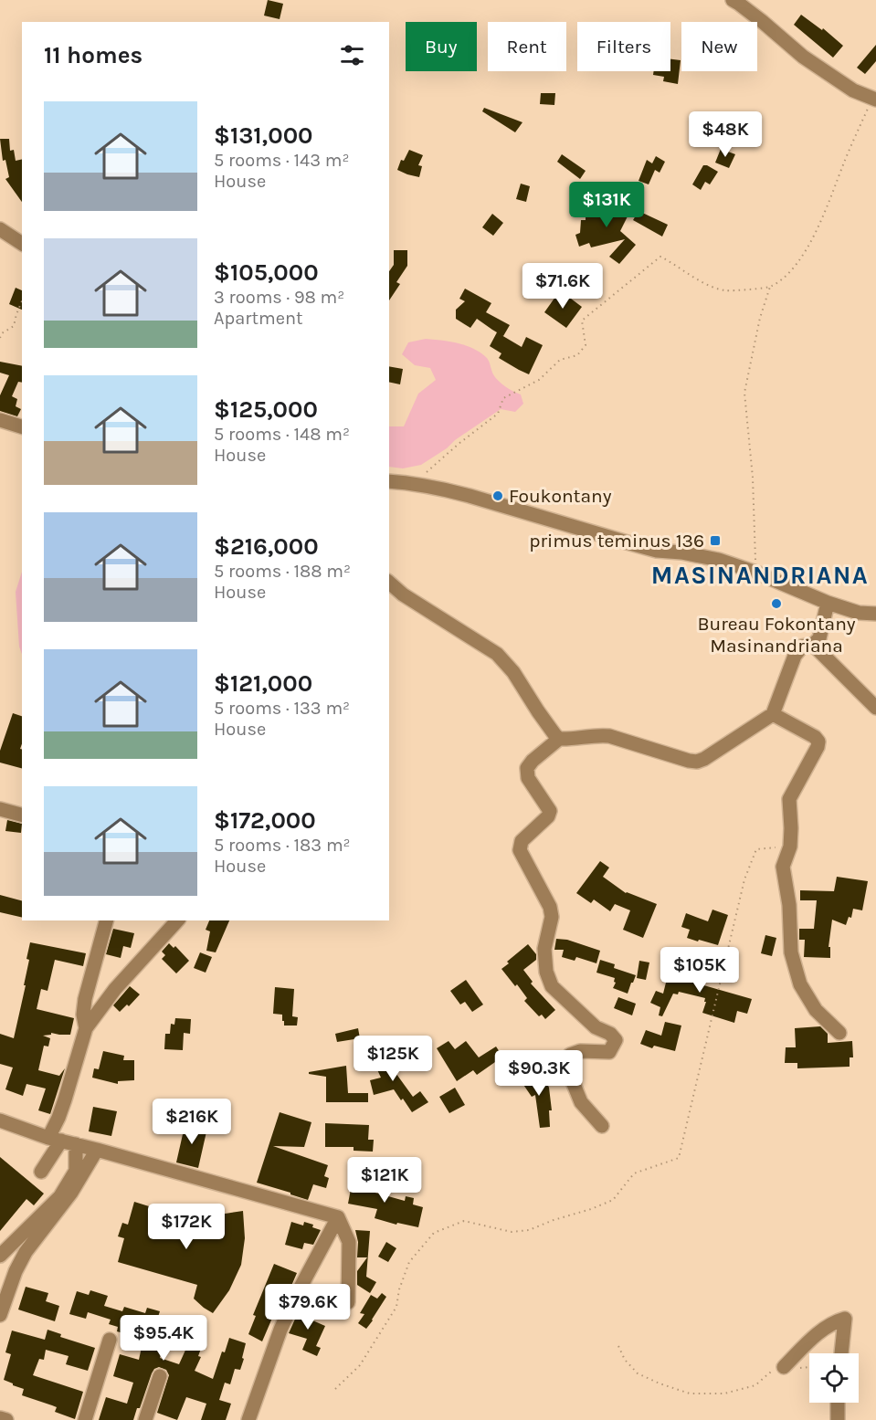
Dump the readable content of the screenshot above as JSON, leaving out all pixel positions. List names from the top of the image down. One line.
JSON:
{"districts":["MASINANDRIANA"],"places":{"other":["Foukontany","Bureau Fokontany Masinandriana"],"transit":["primus teminus 136"]},"page":{"chip":["Buy","Rent","Filters","New"],"heading":"11 homes","list":[{"name":"$131,000","note":"5 rooms · 143 m² · House"},{"name":"$105,000","note":"3 rooms · 98 m² · Apartment"},{"name":"$125,000","note":"5 rooms · 148 m² · House"},{"name":"$216,000","note":"5 rooms · 188 m² · House"},{"name":"$121,000","note":"5 rooms · 133 m² · House"},{"name":"$172,000","note":"5 rooms · 183 m² · House"}],"price":["$48K","$131K","$71.6K","$105K","$125K","$90.3K","$216K","$121K","$172K","$79.6K","$95.4K"]}}
